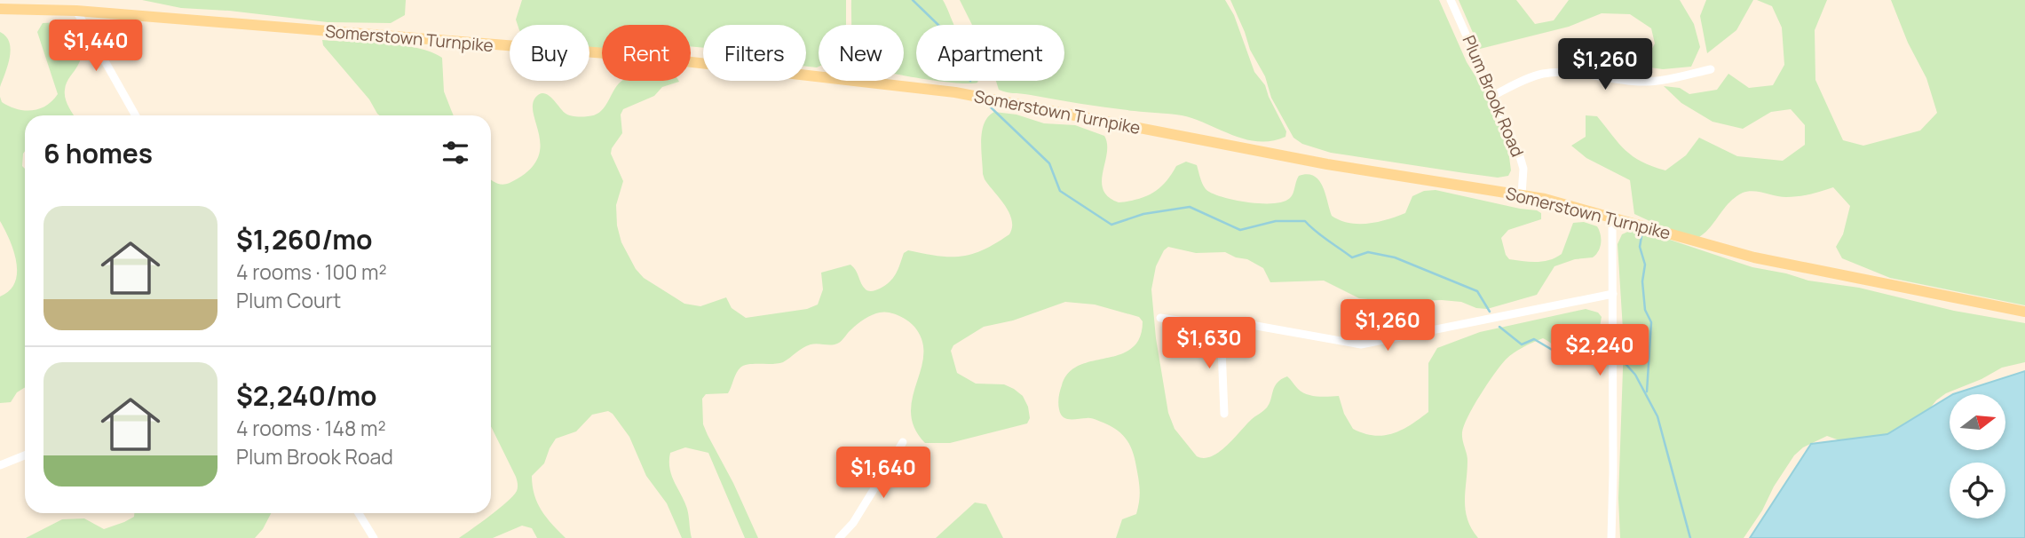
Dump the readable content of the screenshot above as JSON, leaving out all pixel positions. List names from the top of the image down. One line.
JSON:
{"streets":{"main road":["Somerstown Turnpike"],"street":["Plum Brook Road"]},"crossings":[["Somerstown Turnpike","Plum Brook Road"]],"north":"right","page":{"price":["$1,440","$1,260","$1,260","$1,630","$2,240","$1,640"],"chip":["Buy","Rent","Filters","New","Apartment"],"heading":"6 homes","list":[{"name":"$1,260/mo","note":"4 rooms · 100 m² · Plum Court"},{"name":"$2,240/mo","note":"4 rooms · 148 m² · Plum Brook Road"}]}}
